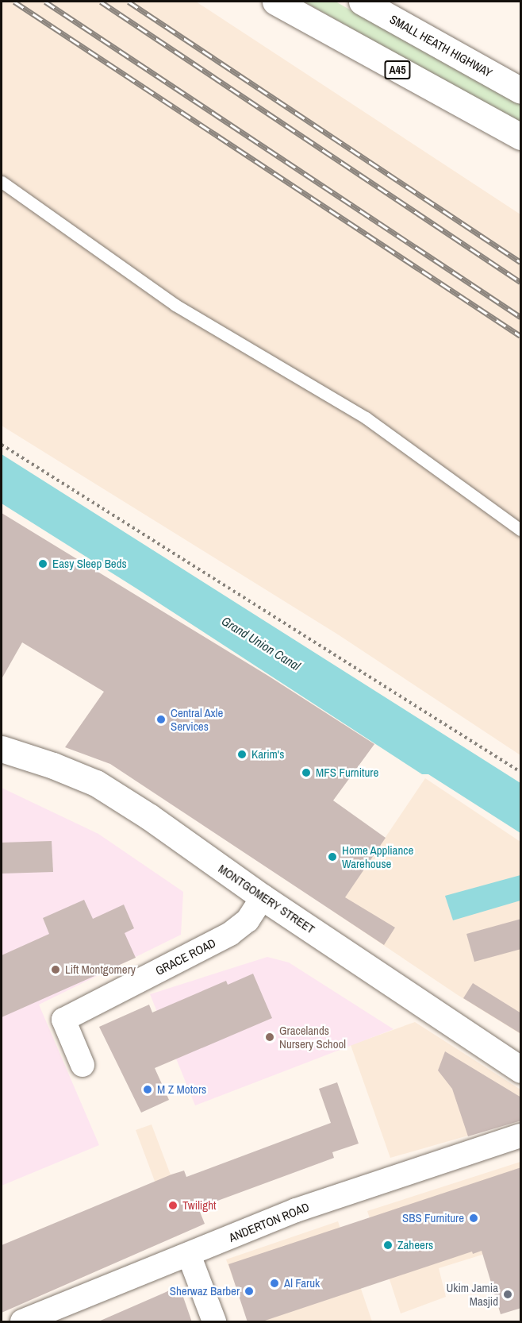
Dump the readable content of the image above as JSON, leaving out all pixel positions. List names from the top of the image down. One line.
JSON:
{"streets":{"main road":["SMALL HEATH HIGHWAY","A45","MONTGOMERY STREET"],"street":["GRACE ROAD","ANDERTON ROAD"]},"crossings":[["MONTGOMERY STREET","GRACE ROAD"]],"water":["Grand Union Canal"],"places":["Easy Sleep Beds","Central Axle Services","Karim's","MFS Furniture","Home Appliance Warehouse","Lift Montgomery","Gracelands Nursery School","M Z Motors","Twilight","SBS Furniture","Zaheers","Al Faruk","Sherwaz Barber","Ukim Jamia Masjid"]}
